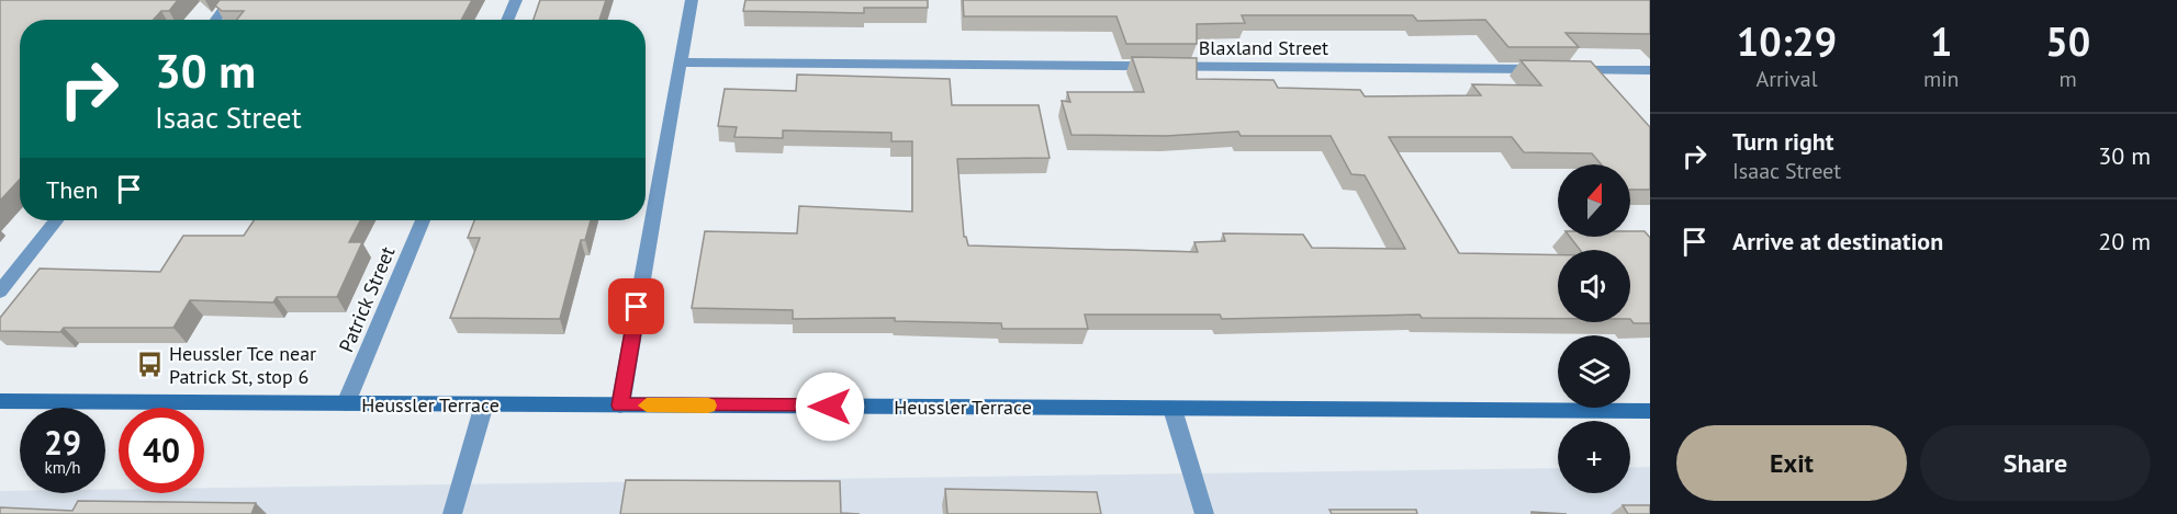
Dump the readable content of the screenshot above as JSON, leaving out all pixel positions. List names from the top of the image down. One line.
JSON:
{"streets":{"street":["Blaxland Street","Patrick Street","Heussler Terrace"]},"crossings":[["Patrick Street","Heussler Terrace"]],"places":{"bus stop":["Heussler Tce near Patrick St, stop 6"]},"north":"top","page":{"eta":["10:29","Arrival","1","min","50","m"],"turn":["30 m","Isaac Street"],"list":[{"name":"Turn right","note":"Isaac Street","value":"30 m"},{"name":"Arrive at destination","value":"20 m"}],"then":"Then","map_buttons":"+","speed":"29 km/h","limit":"40","buttons":["Exit","Share"]}}
